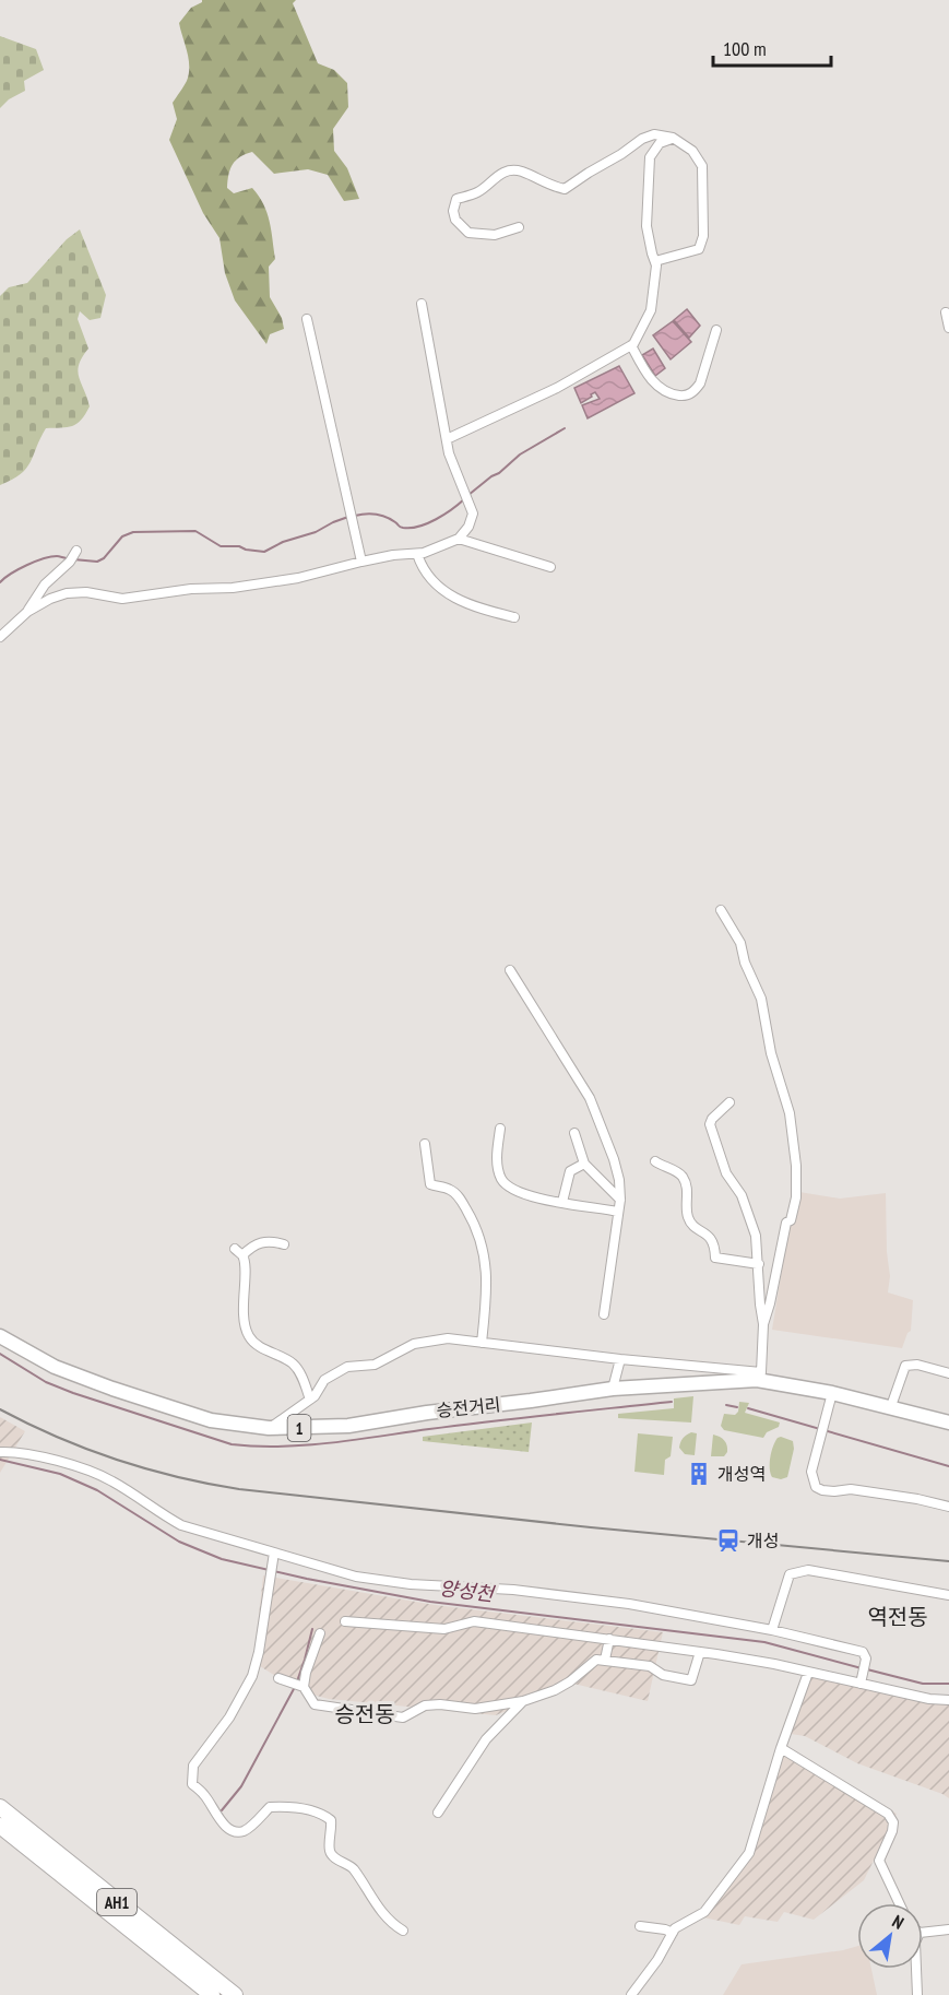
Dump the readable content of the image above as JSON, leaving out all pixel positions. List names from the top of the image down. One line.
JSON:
{"streets":{"highway":["AH1"],"main road":["승전거리","1"]},"districts":["역전동","승전동"],"water":["양성천"],"places":{"building":["개성역"],"station":["개성"]},"scale_bar":"100 m","north":"top right"}
